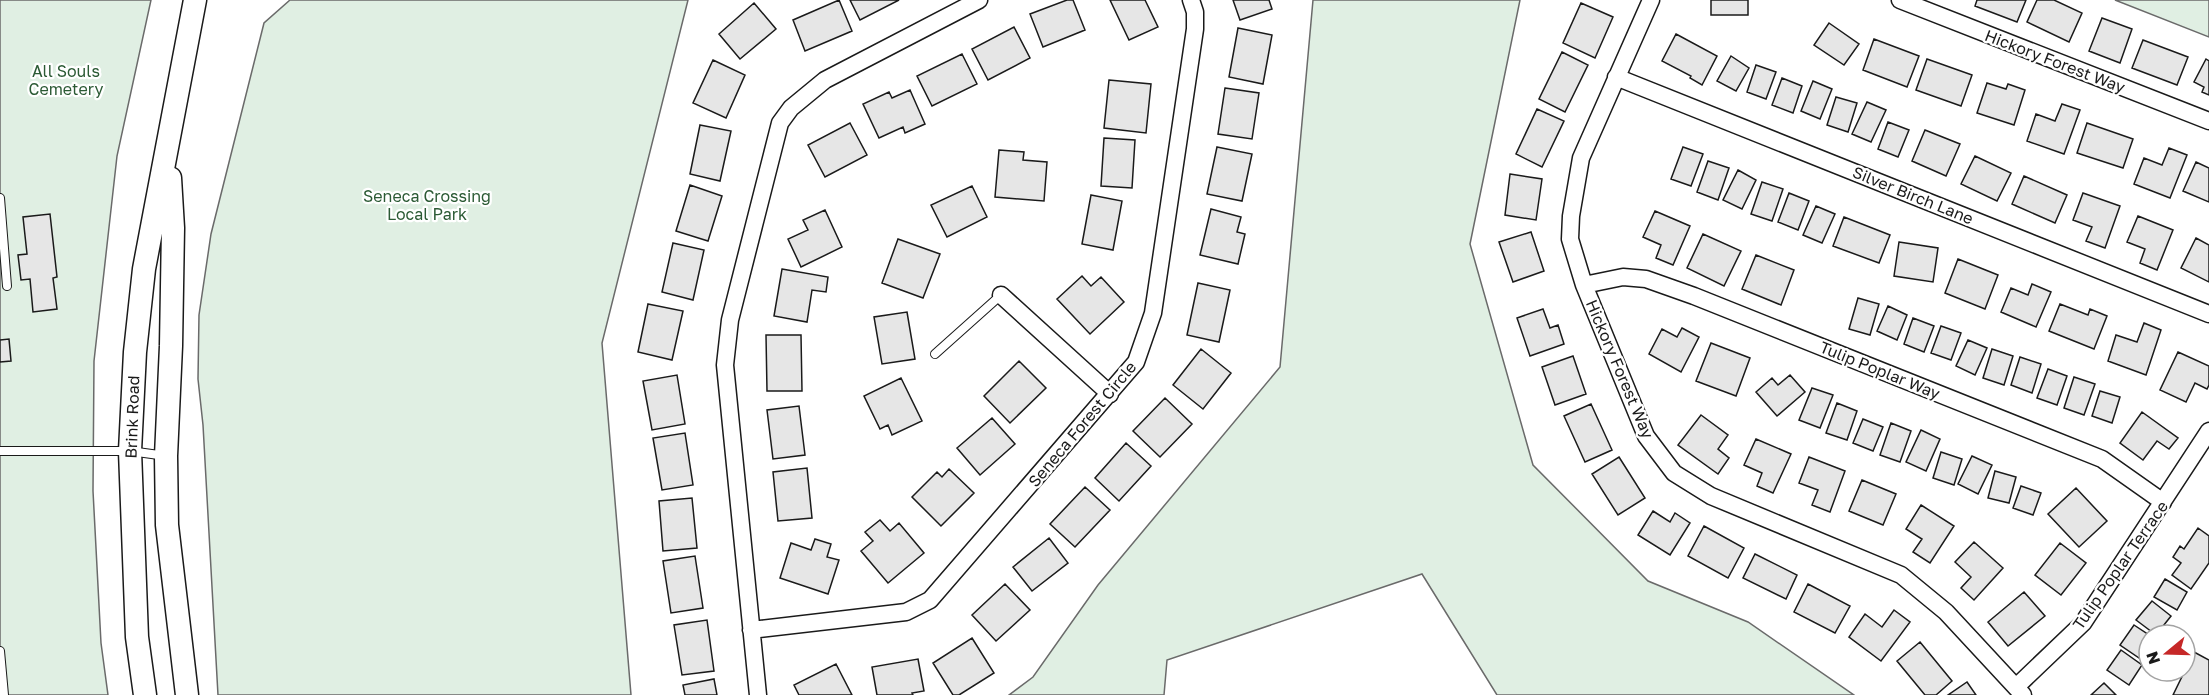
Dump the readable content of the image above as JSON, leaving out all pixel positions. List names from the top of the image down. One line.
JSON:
{"streets":{"main road":["Brink Road"],"street":["Hickory Forest Way","Silver Birch Lane","Tulip Poplar Way","Seneca Forest Circle","Tulip Poplar Terrace"]},"crossings":[["Hickory Forest Way","Silver Birch Lane"],["Hickory Forest Way","Tulip Poplar Way"],["Hickory Forest Way","Tulip Poplar Terrace"],["Tulip Poplar Way","Tulip Poplar Terrace"]],"parks":["All Souls Cemetery","Seneca Crossing Local Park"],"north":"left"}
